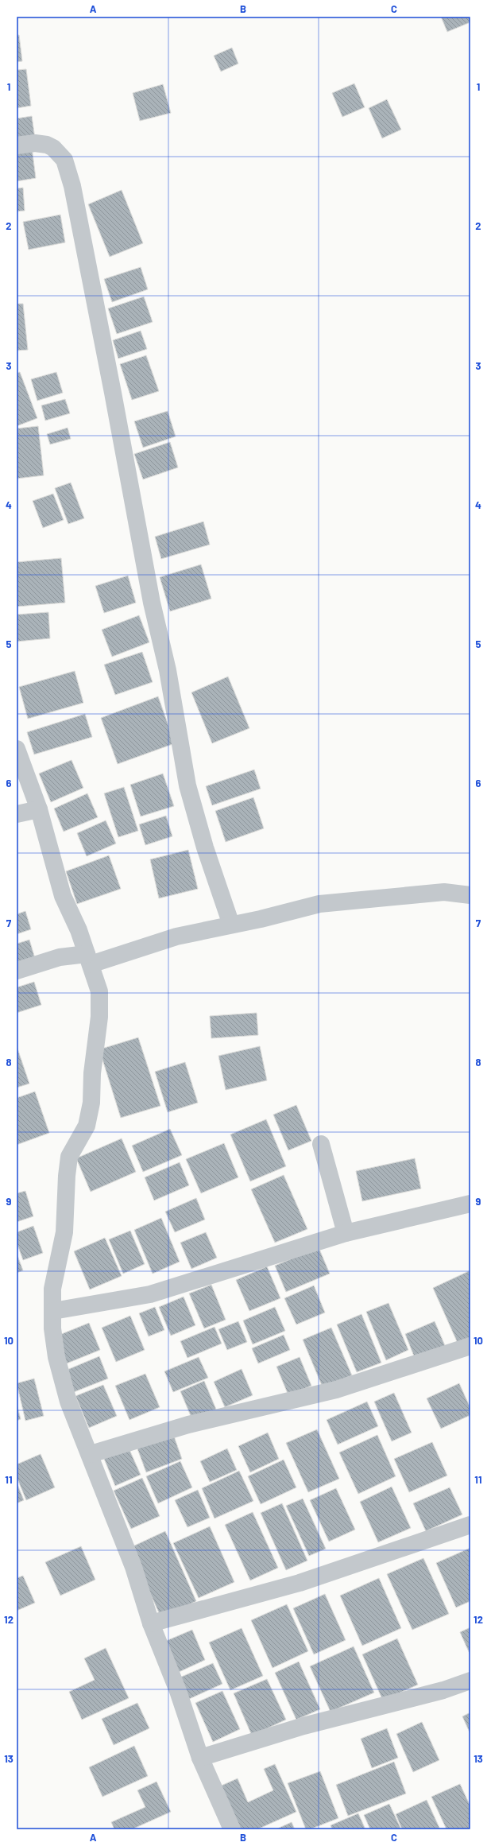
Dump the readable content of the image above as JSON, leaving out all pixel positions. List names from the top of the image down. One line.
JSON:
{"grid":{"columns":["A","B","C"],"rows":["1","2","3","4","5","6","7","8","9","10","11","12","13"]}}
